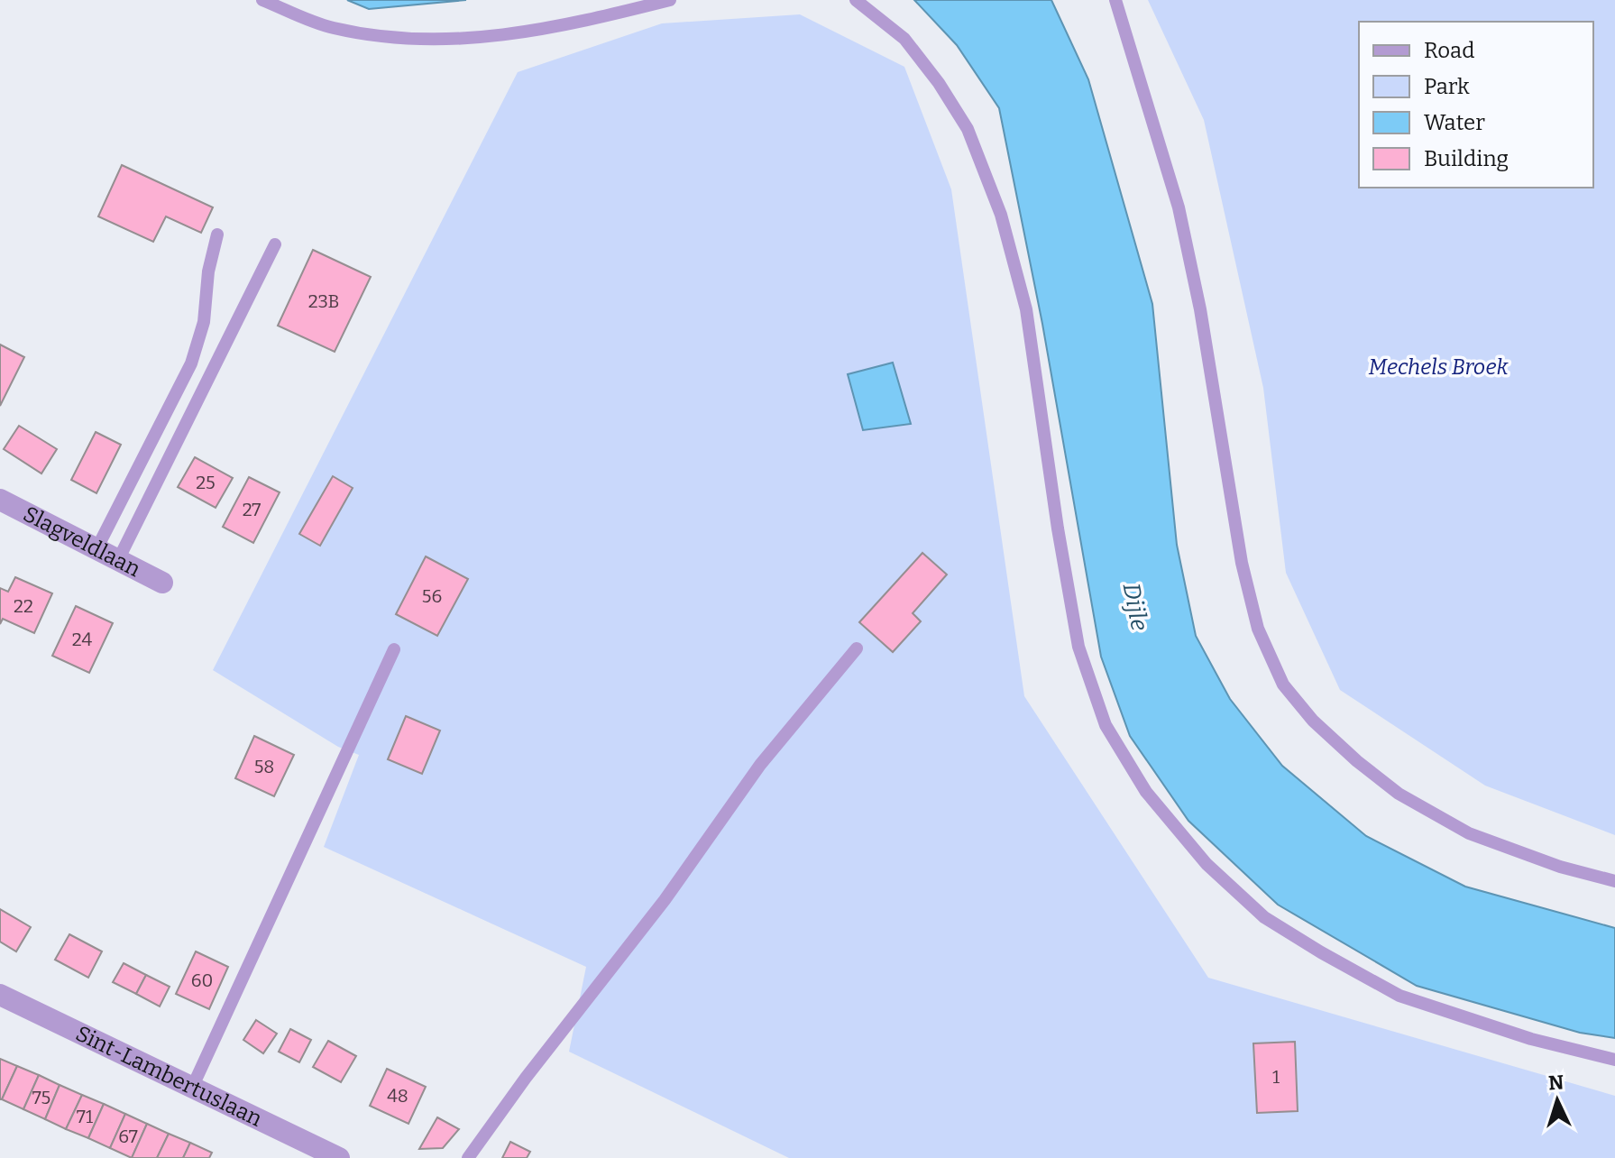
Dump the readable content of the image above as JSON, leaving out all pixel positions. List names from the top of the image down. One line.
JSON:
{"streets":{"street":["Slagveldlaan","Sint-Lambertuslaan"]},"water":["Dijle"],"parks":["Mechels Broek"],"house_numbers":["23B","25","27","56","22","24","58","60","1","48","75","71","67"],"legend":["Road","Park","Water","Building"],"north":"top"}
